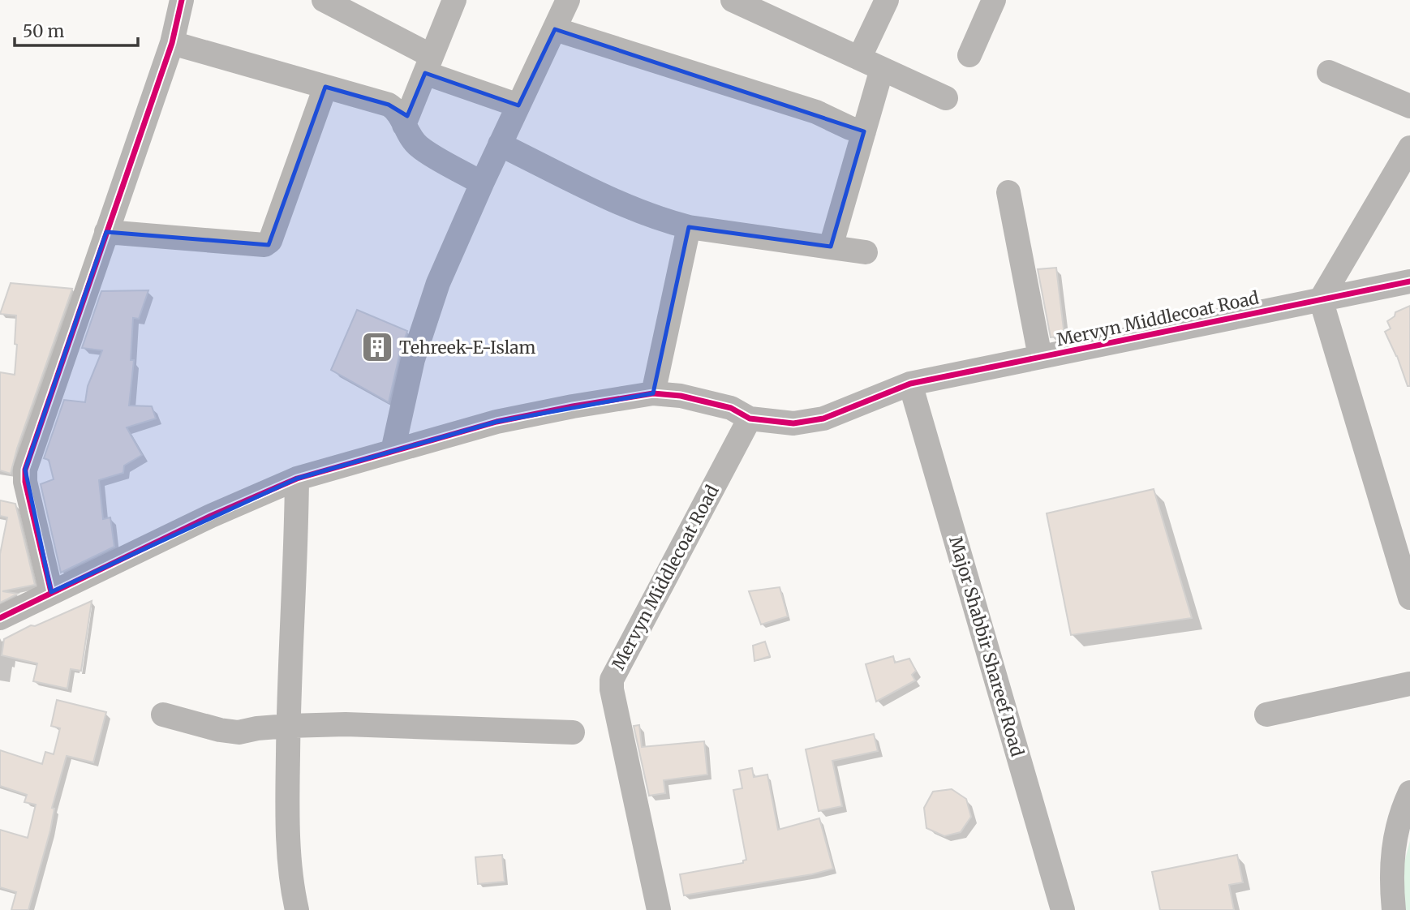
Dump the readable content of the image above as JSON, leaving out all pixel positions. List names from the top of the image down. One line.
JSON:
{"streets":{"street":["Mervyn Middlecoat Road","Major Shabbir Shareef Road"]},"crossings":[["Mervyn Middlecoat Road","Major Shabbir Shareef Road"]],"places":{"building":["Tehreek-E-Islam"]},"scale_bar":"50 m"}
